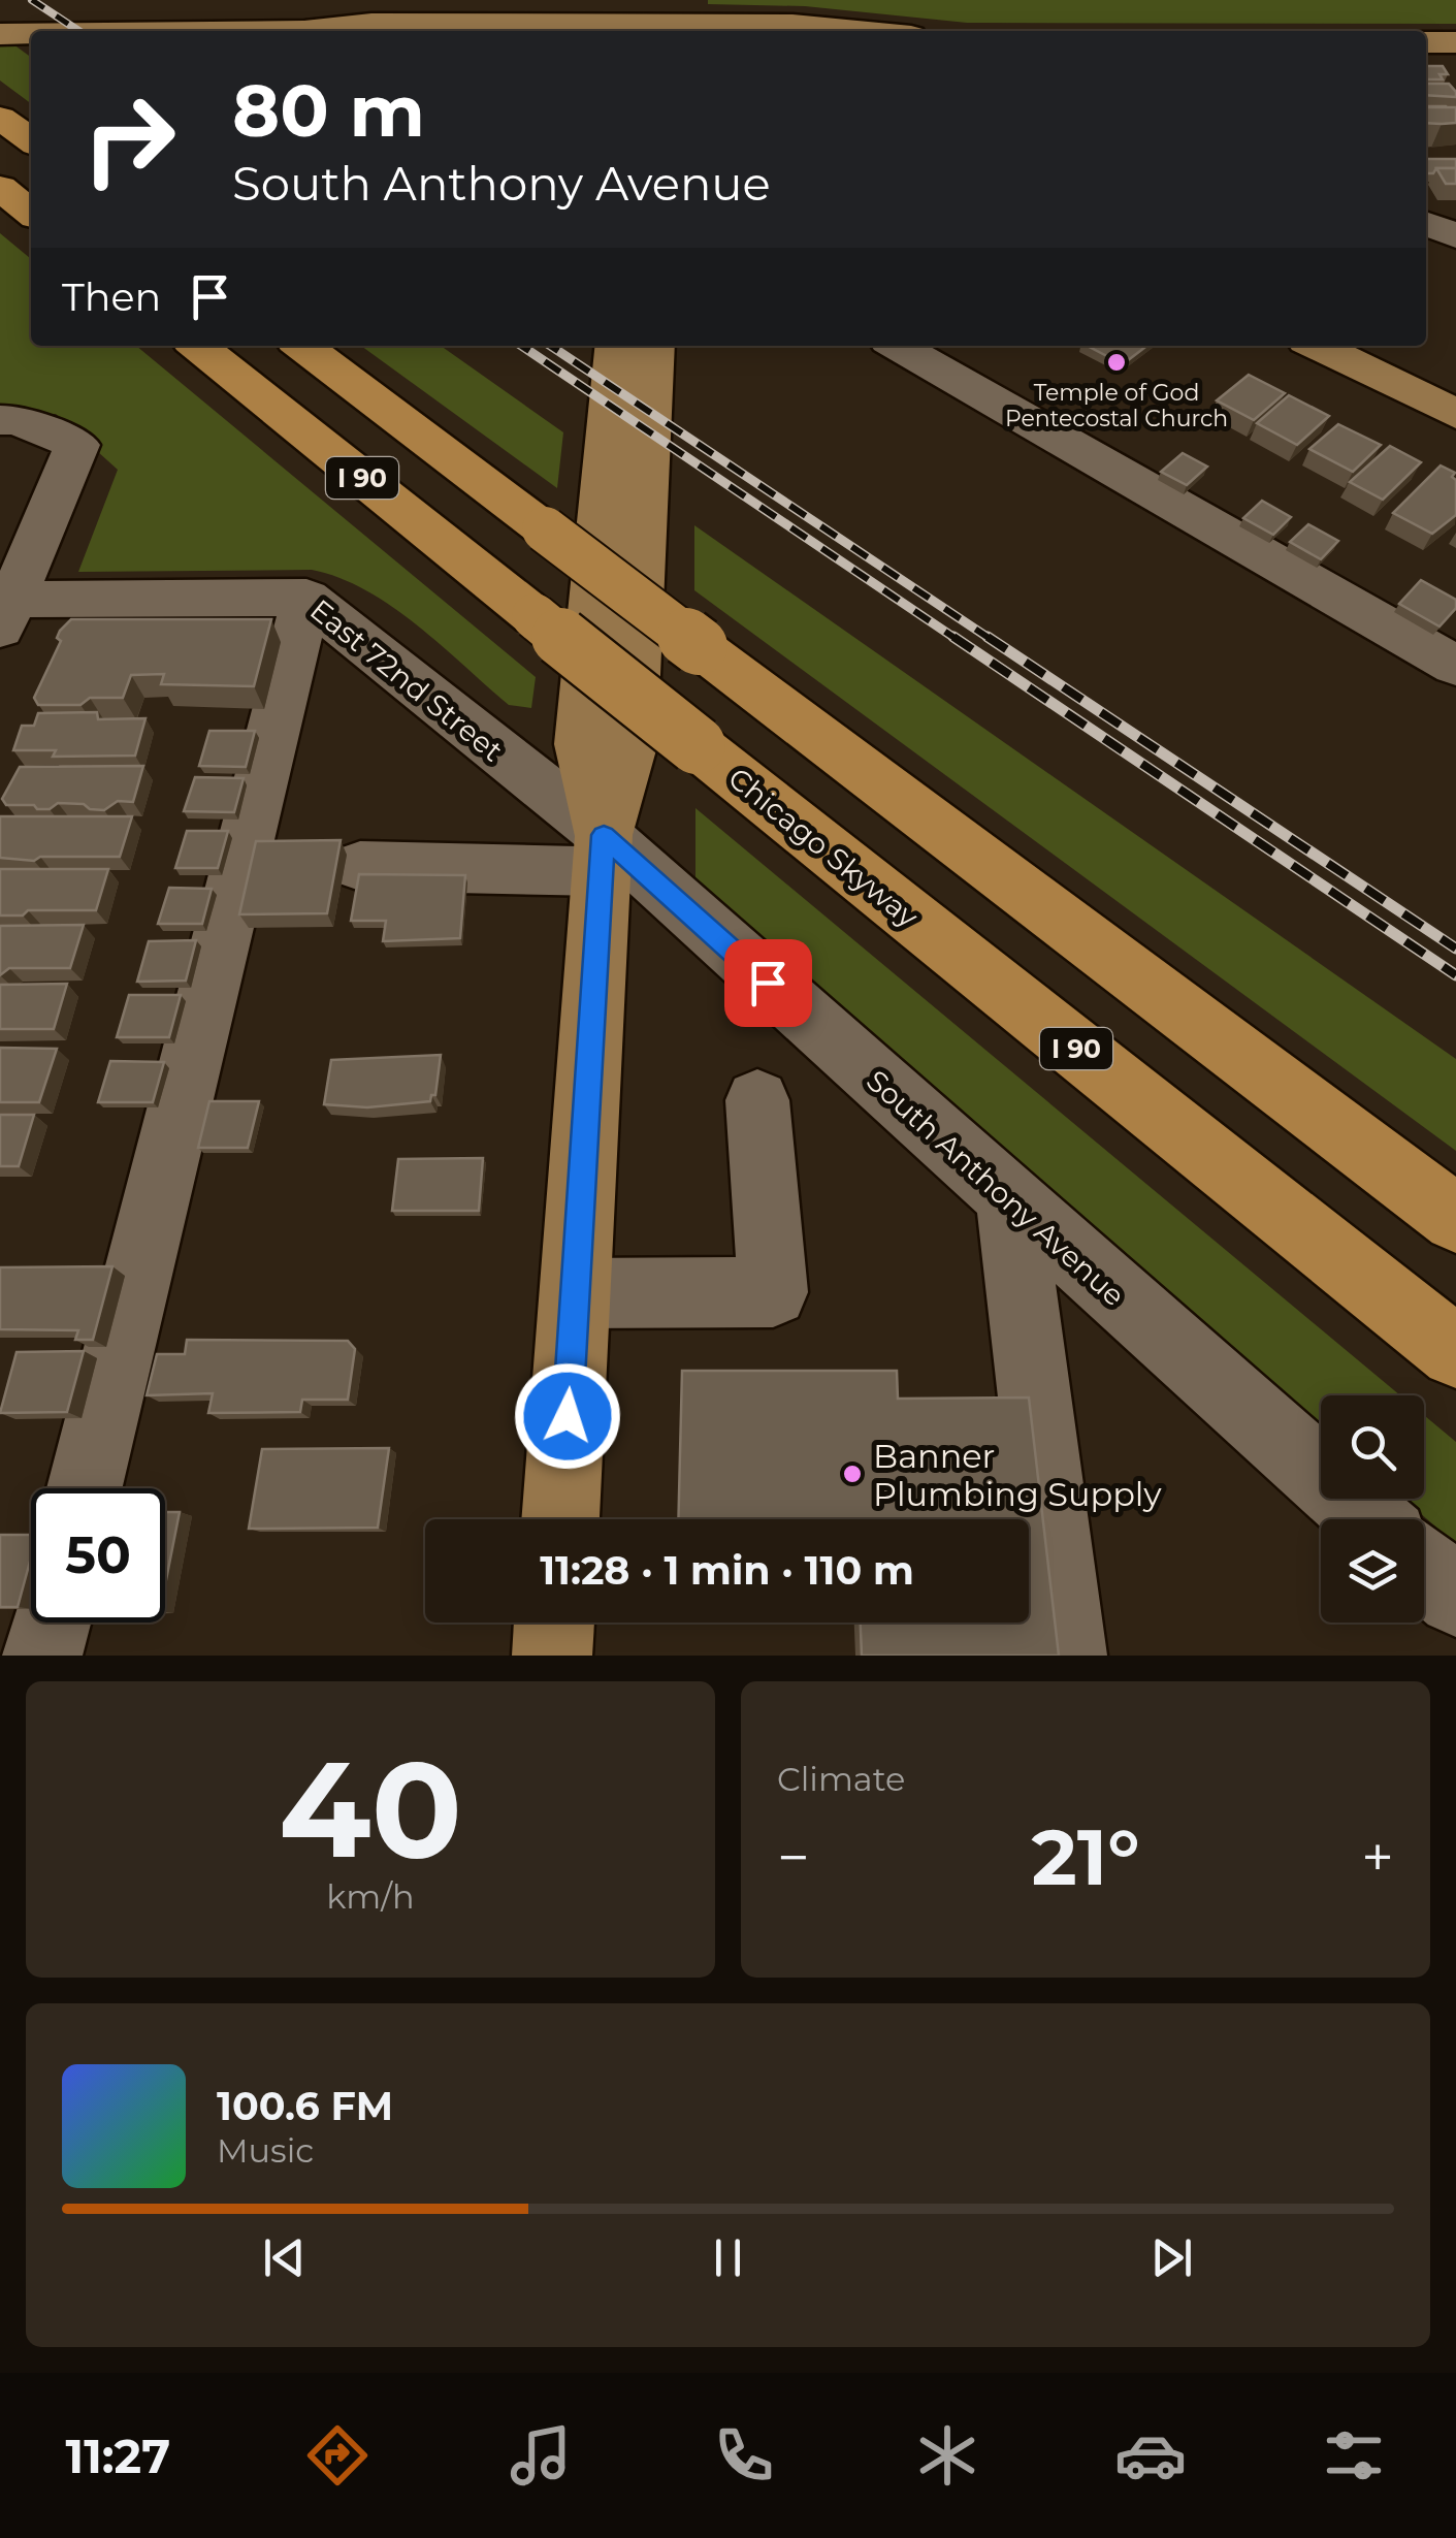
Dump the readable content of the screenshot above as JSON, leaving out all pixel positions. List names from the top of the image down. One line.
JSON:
{"streets":{"highway":["I 90","Chicago Skyway"],"street":["East 72nd Street","South Anthony Avenue"]},"crossings":[["East 72nd Street","South Anthony Avenue"]],"places":["Temple of God Pentecostal Church","Banner Plumbing Supply"],"page":{"turn":["80 m","South Anthony Avenue"],"then":"Then","limit":"50","trip":"11:28 · 1 min · 110 m","tile":[["40","km/h"],"Climate"],"heat":["−","21°","+"],"song":["100.6 FM","Music"],"tabs":"11:27"}}
